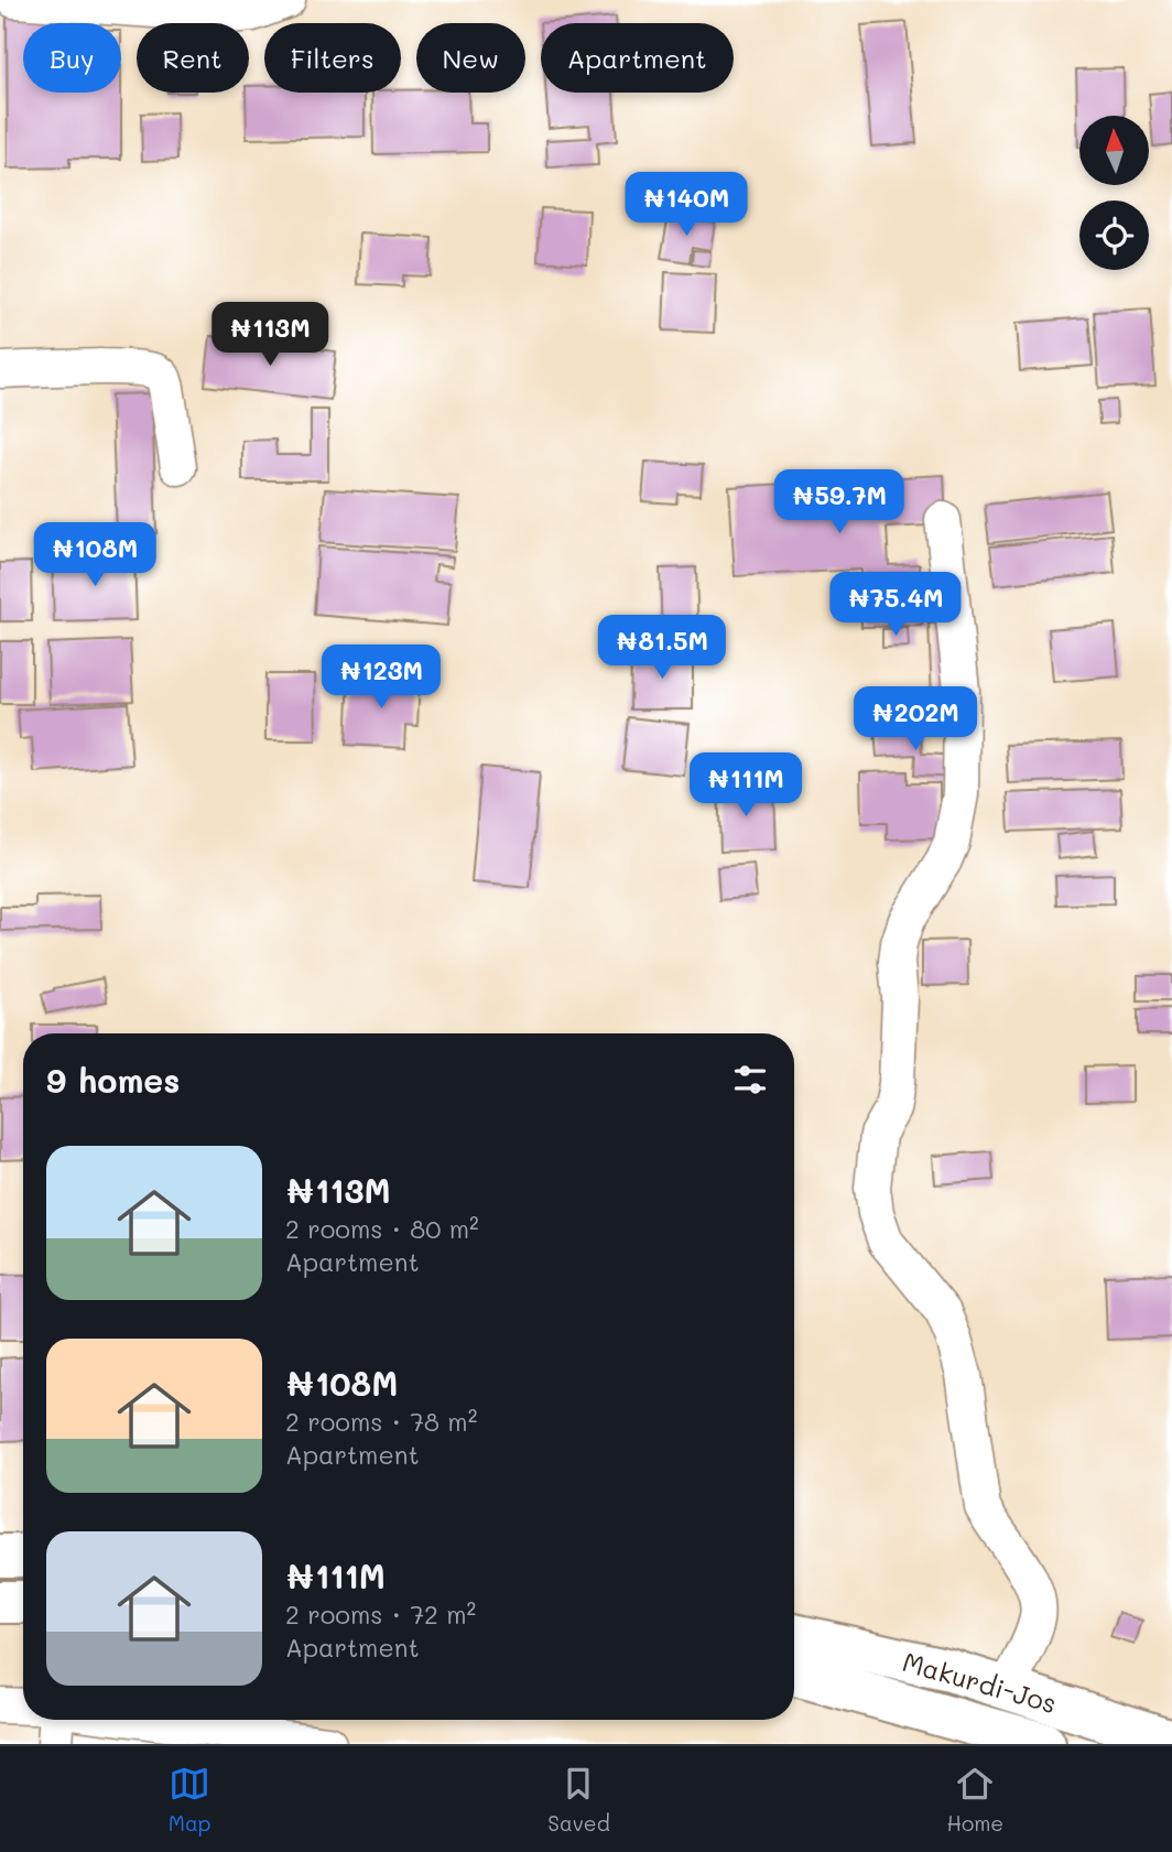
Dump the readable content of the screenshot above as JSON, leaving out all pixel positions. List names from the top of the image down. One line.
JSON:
{"streets":{"highway":["Makurdi-Jos"]},"north":"top","page":{"chip":["Buy","Rent","Filters","New","Apartment"],"price":["₦140M","₦113M","₦59.7M","₦108M","₦75.4M","₦81.5M","₦123M","₦202M","₦111M"],"heading":"9 homes","list":[{"name":"₦113M","note":"2 rooms · 80 m² · Apartment"},{"name":"₦108M","note":"2 rooms · 78 m² · Apartment"},{"name":"₦111M","note":"2 rooms · 72 m² · Apartment"}],"tabs":["Map","Saved","Home"]}}
